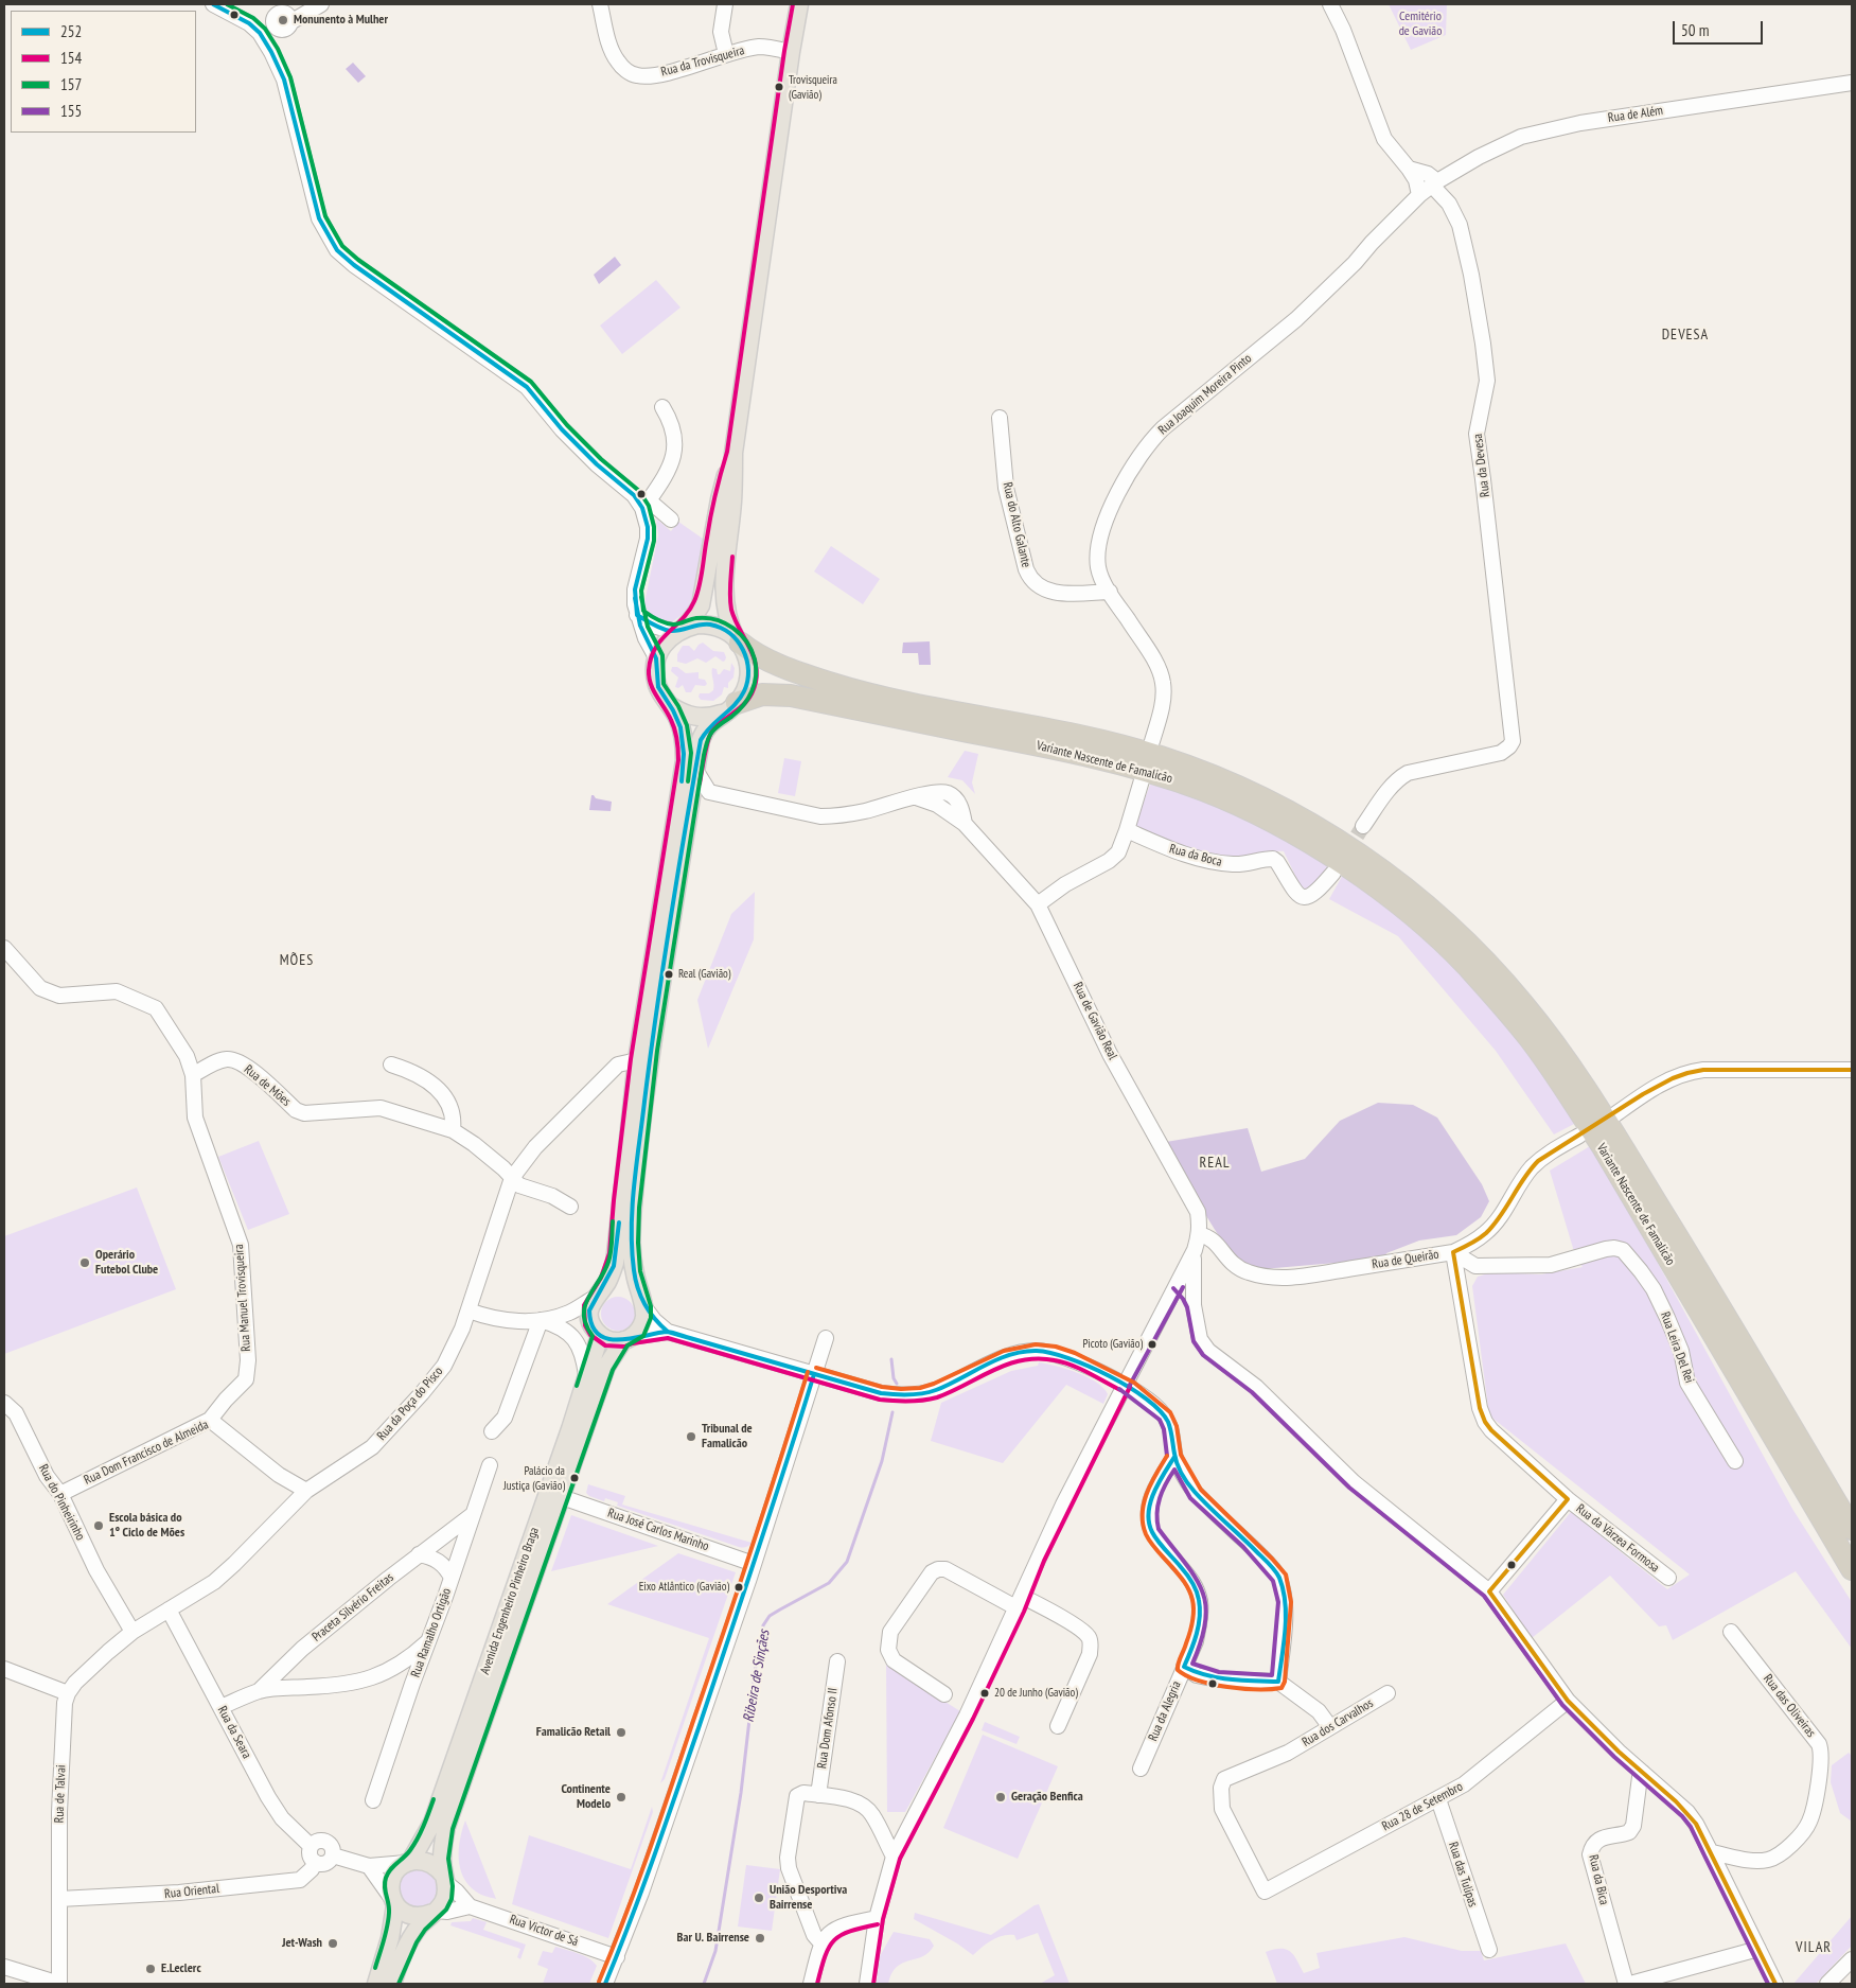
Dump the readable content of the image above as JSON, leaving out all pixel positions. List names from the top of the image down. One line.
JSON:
{"streets":{"highway":["Variante Nascente de Famalicão"],"main road":["Avenida Engenheiro Pinheiro Braga"],"street":["Rua da Trovisqueira","Rua de Além","Rua Joaquim Moreira Pinto","Rua da Devesa","Rua do Alto Galante","Rua da Boca","Rua de Gavião Real","Rua de Mões","Rua de Queirão","Rua Manuel Trovisqueira","Rua Leira Del Rei","Rua da Poça do Pisco","Rua Dom Francisco de Almeida","Rua do Pinheirinho","Rua José Carlos Marinho","Rua da Várzea Formosa","Praceta Silvério Freitas","Rua Ramalho Ortigão","Rua das Oliveiras","Rua da Alegria","Rua dos Carvalhos","Rua Dom Afonso II","Rua da Seara","Rua de Talvai","Rua 28 de Setembro","Rua das Tulipas","Rua da Bica","Rua Oriental","Rua Victor de Sá"]},"crossings":[["Rua de Além","Rua Joaquim Moreira Pinto"],["Rua de Além","Rua da Devesa"],["Rua Joaquim Moreira Pinto","Rua da Devesa"],["Rua Joaquim Moreira Pinto","Rua do Alto Galante"],["Rua de Gavião Real","Rua de Queirão"],["Rua de Mões","Rua Manuel Trovisqueira"],["Rua de Mões","Rua da Poça do Pisco"],["Rua de Queirão","Rua Leira Del Rei"],["Rua de Queirão","Rua da Várzea Formosa"],["Rua Manuel Trovisqueira","Rua Dom Francisco de Almeida"],["Rua Leira Del Rei","Rua da Várzea Formosa"],["Rua da Poça do Pisco","Rua Dom Francisco de Almeida"],["Rua da Poça do Pisco","Rua do Pinheirinho"],["Rua da Poça do Pisco","Rua da Seara"],["Rua Dom Francisco de Almeida","Rua do Pinheirinho"],["Rua José Carlos Marinho","Avenida Engenheiro Pinheiro Braga"],["Avenida Engenheiro Pinheiro Braga","Rua Victor de Sá"],["Praceta Silvério Freitas","Rua Ramalho Ortigão"],["Praceta Silvério Freitas","Rua da Seara"],["Rua dos Carvalhos","Rua 28 de Setembro"],["Rua da Seara","Rua Oriental"],["Rua de Talvai","Rua Oriental"],["Rua 28 de Setembro","Rua das Tulipas"]],"districts":["DEVESA","MÕES","REAL","VILAR"],"water":["Ribeira de Sinçães"],"parks":["Cemitério de Gavião"],"places":["Monunento à Mulher","Trovisqueira (Gavião)","Real (Gavião)","Operário Futebol Clube","Picoto (Gavião)","Tribunal de Famalicão","Palácio da Justiça (Gavião)","Escola básica do 1º Ciclo de Mões","Eixo Atlântico (Gavião)","20 de Junho (Gavião)","Famalicão Retail","Continente Modelo","Geração Benfica","União Desportiva Bairrense","Bar U. Bairrense","Jet-Wash","E.Leclerc"],"lines":["transit line 252","transit line 154","transit line 157","transit line 155"],"legend":["252","154","157","155"],"scale_bar":"50 m"}
